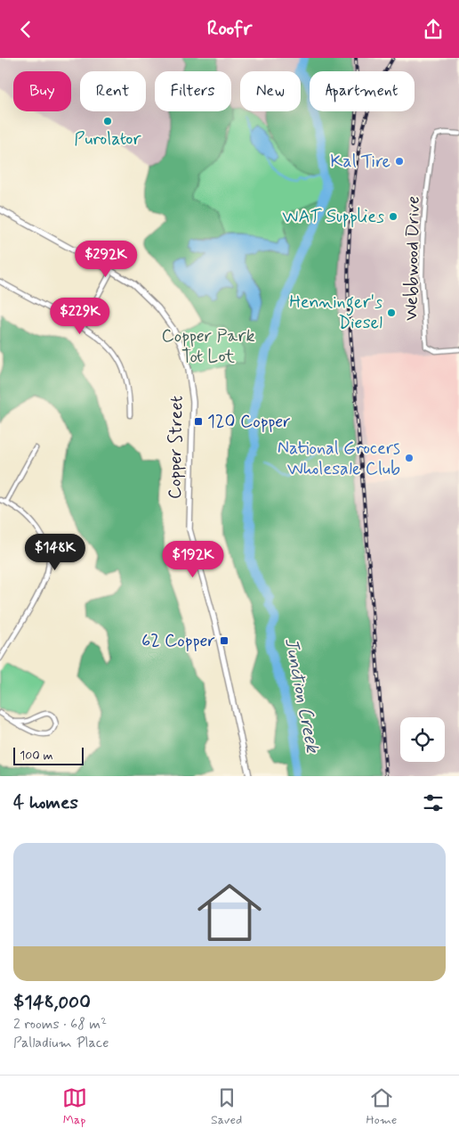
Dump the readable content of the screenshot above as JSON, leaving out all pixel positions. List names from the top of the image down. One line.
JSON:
{"streets":{"street":["Webbwood Drive","Copper Street"]},"water":["Junction Creek"],"parks":["Copper Park Tot Lot"],"places":{"other":["Purolator","Kal Tire","WAT Supplies","Henninger's Diesel","National Grocers Wholesale Club"],"transit":["120 Copper","62 Copper"]},"scale_bar":"100 m","page":{"header":"Roofr","chip":["Buy","Rent","Filters","New","Apartment"],"price":["$292K","$229K","$148K","$192K"],"scale":"100 m","heading":"4 homes","list":[{"name":"$148,000","note":"2 rooms · 68 m² · Palladium Place"}],"tabs":["Map","Saved","Home"]}}
